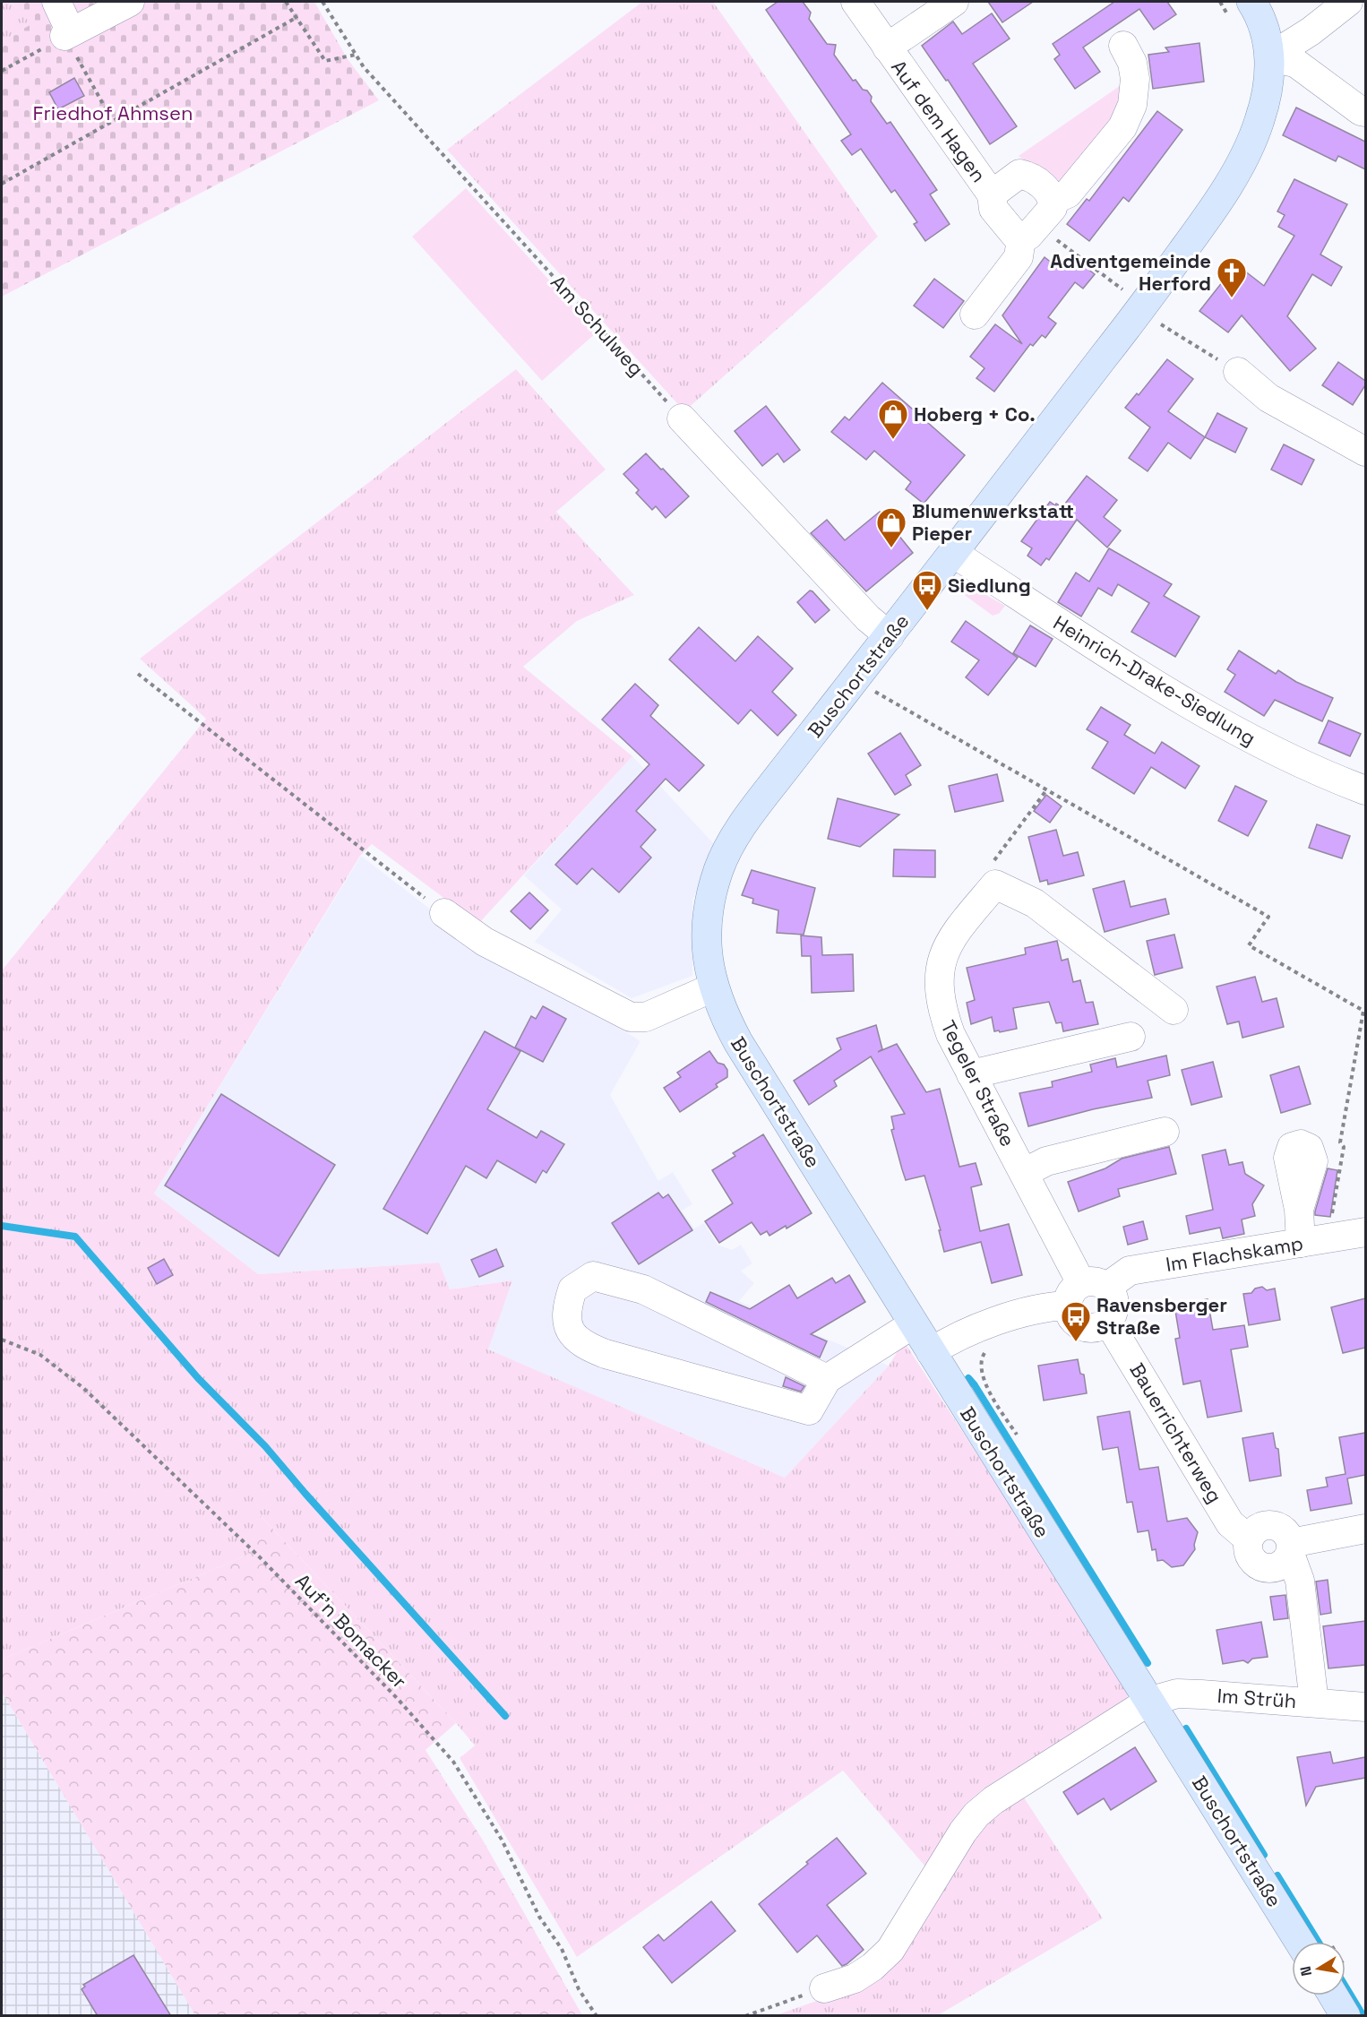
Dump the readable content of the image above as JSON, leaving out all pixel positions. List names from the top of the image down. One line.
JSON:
{"streets":{"main road":["Buschortstraße"],"street":["Auf dem Hagen","Heinrich-Drake-Siedlung","Tegeler Straße","Im Flachskamp","Bauerrichterweg","Im Strüh"],"path":["Am Schulweg","Auf'n Bomacker"]},"crossings":[["Buschortstraße","Heinrich-Drake-Siedlung"],["Buschortstraße","Im Flachskamp"],["Buschortstraße","Im Strüh"],["Tegeler Straße","Im Flachskamp"],["Tegeler Straße","Bauerrichterweg"],["Im Flachskamp","Bauerrichterweg"]],"parks":["Friedhof Ahmsen"],"places":{"church":["Adventgemeinde Herford"],"shop":["Hoberg + Co.","Blumenwerkstatt Pieper"],"bus stop":["Siedlung","Ravensberger Straße"]},"north":"left"}
